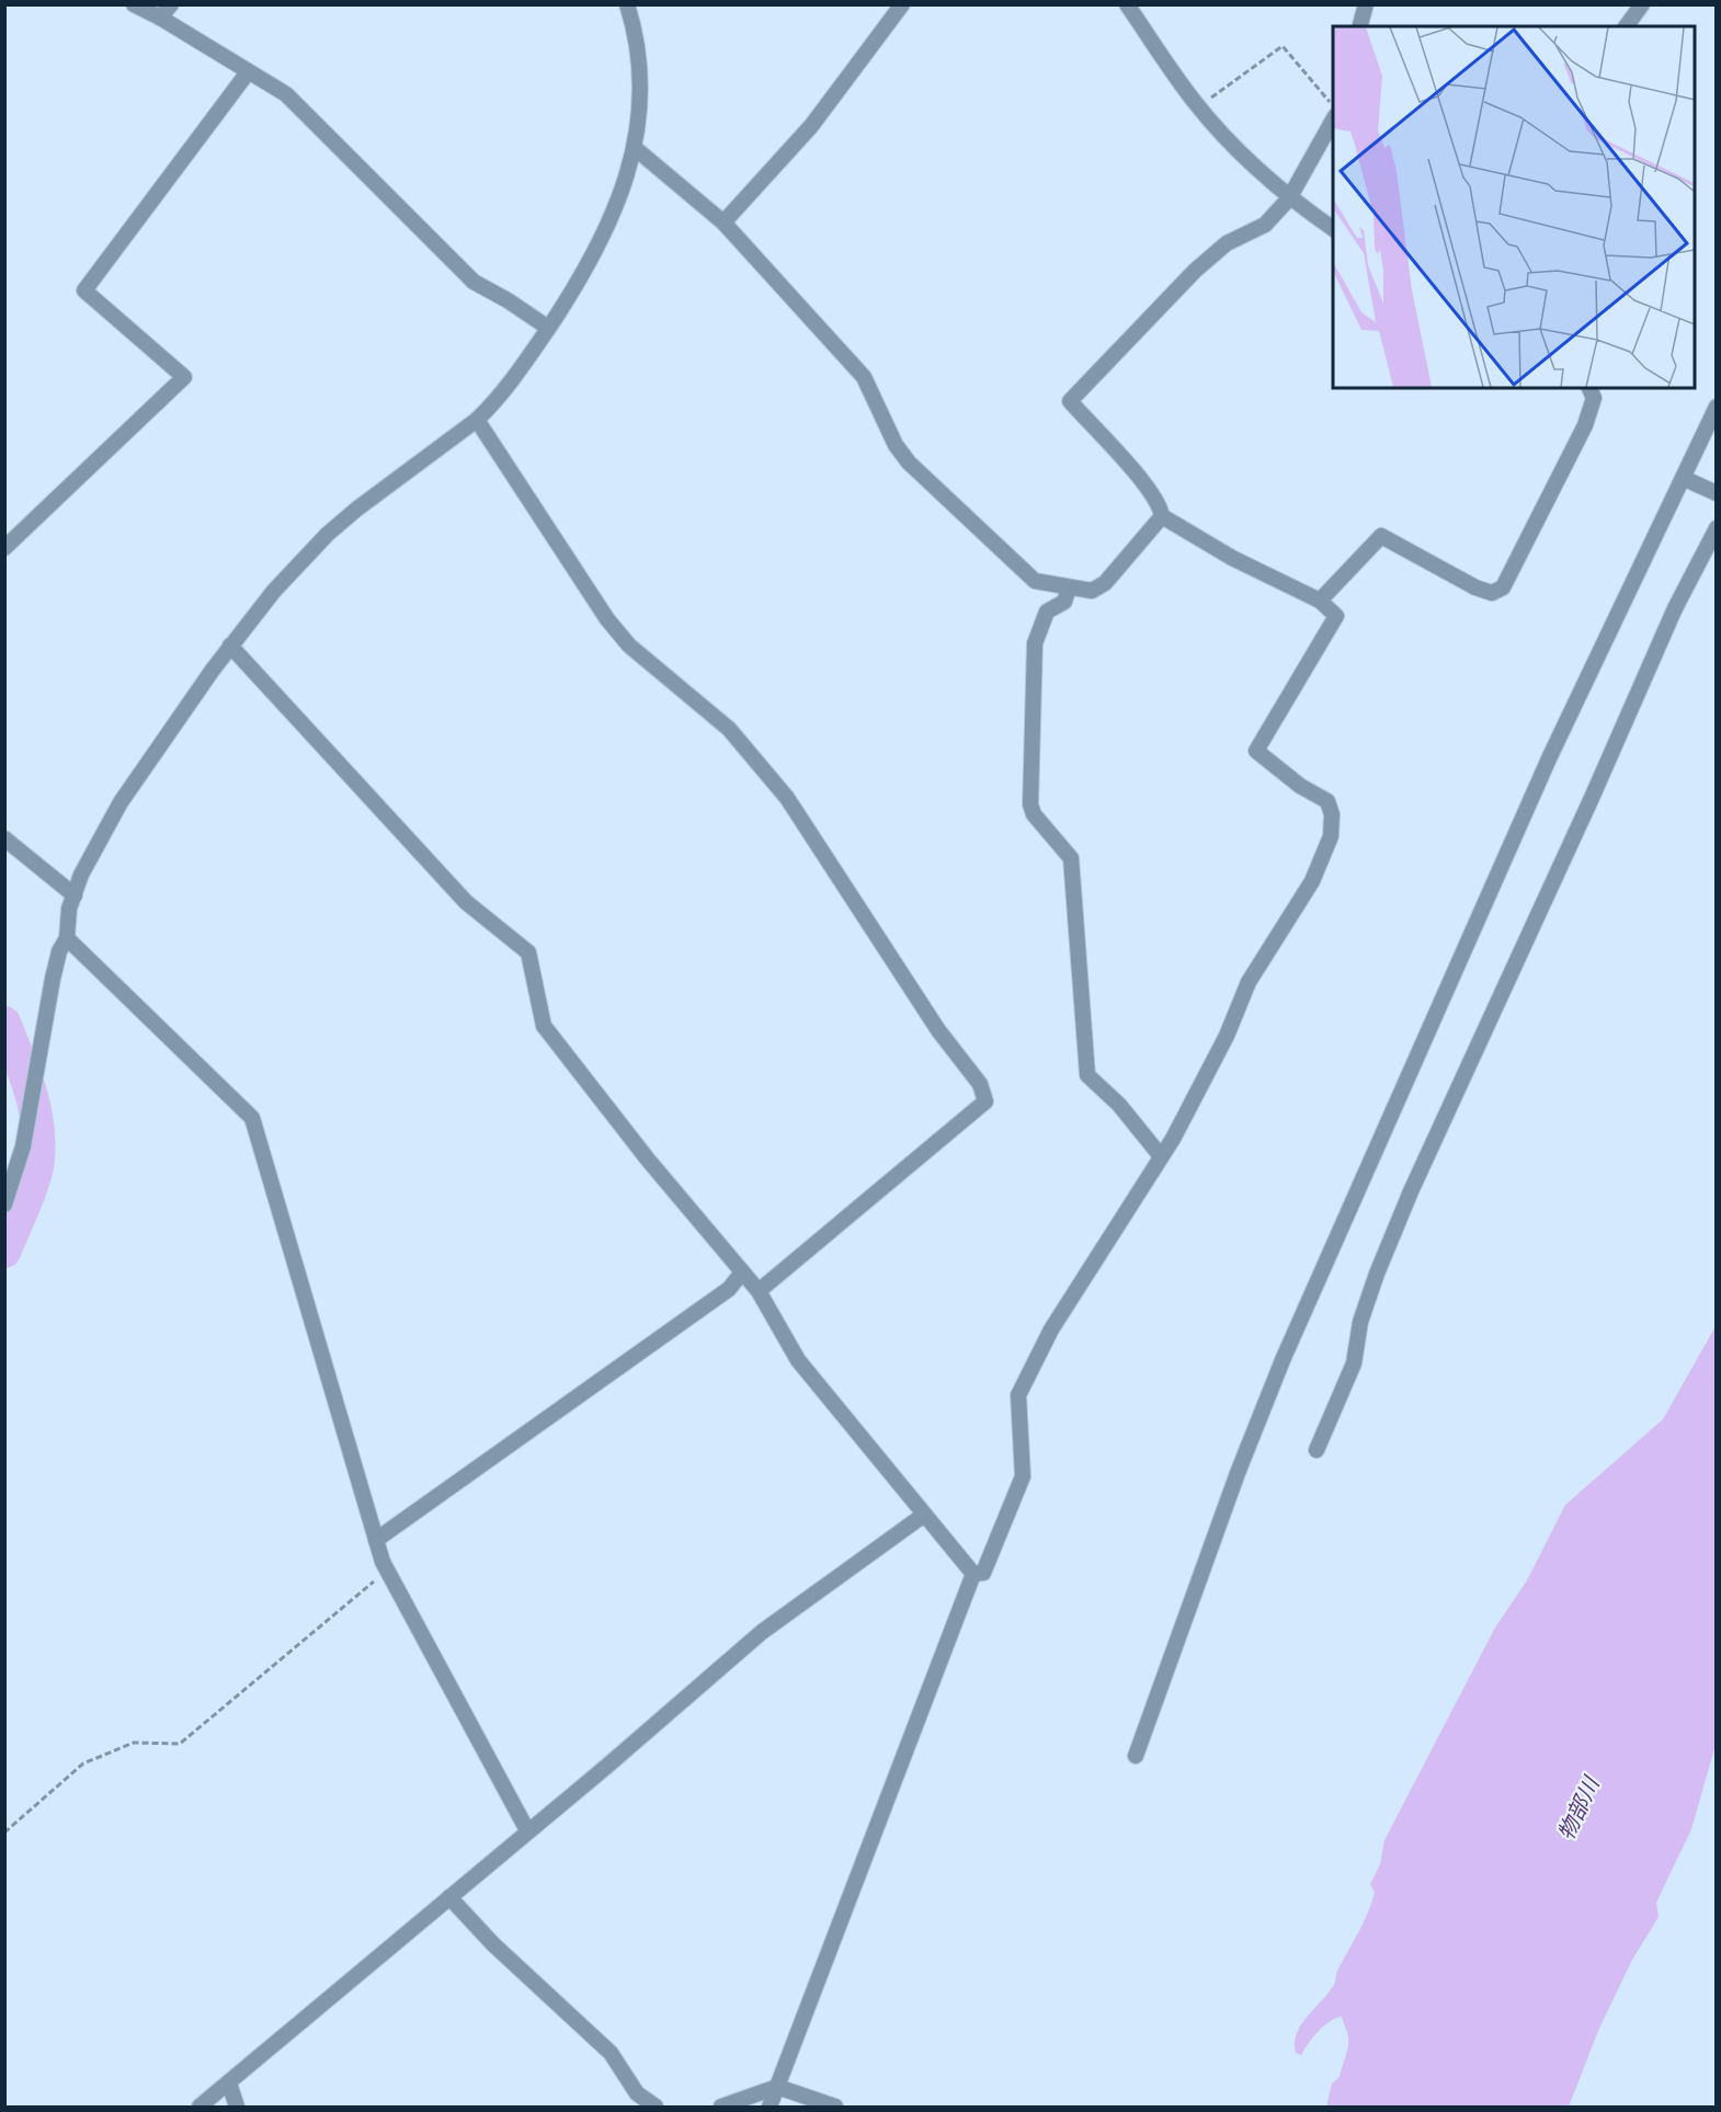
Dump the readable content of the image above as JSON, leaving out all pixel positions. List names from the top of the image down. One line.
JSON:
{"water":["物部川"]}
